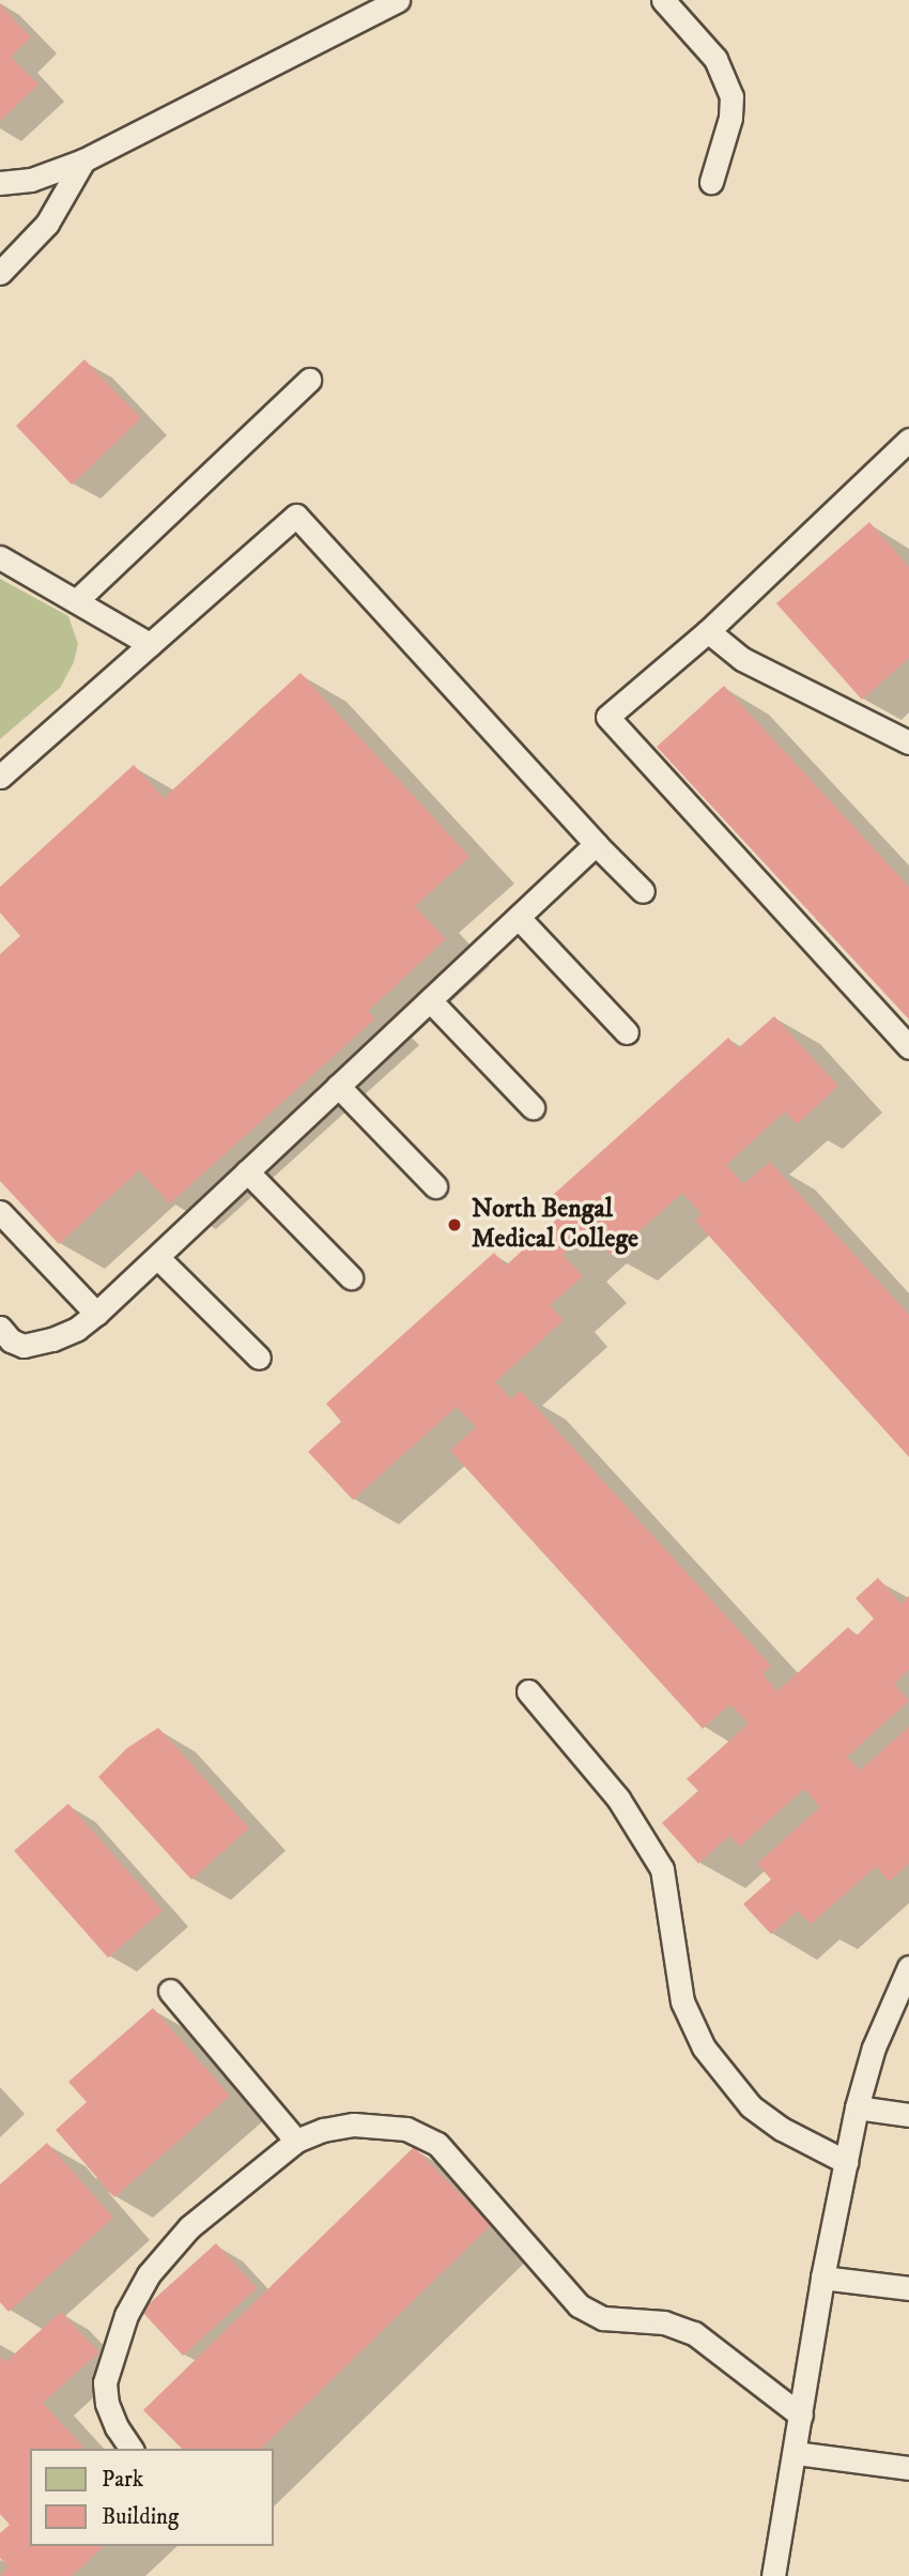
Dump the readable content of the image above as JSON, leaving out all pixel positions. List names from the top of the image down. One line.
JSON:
{"places":["North Bengal Medical College"],"legend":["Park","Building"]}
